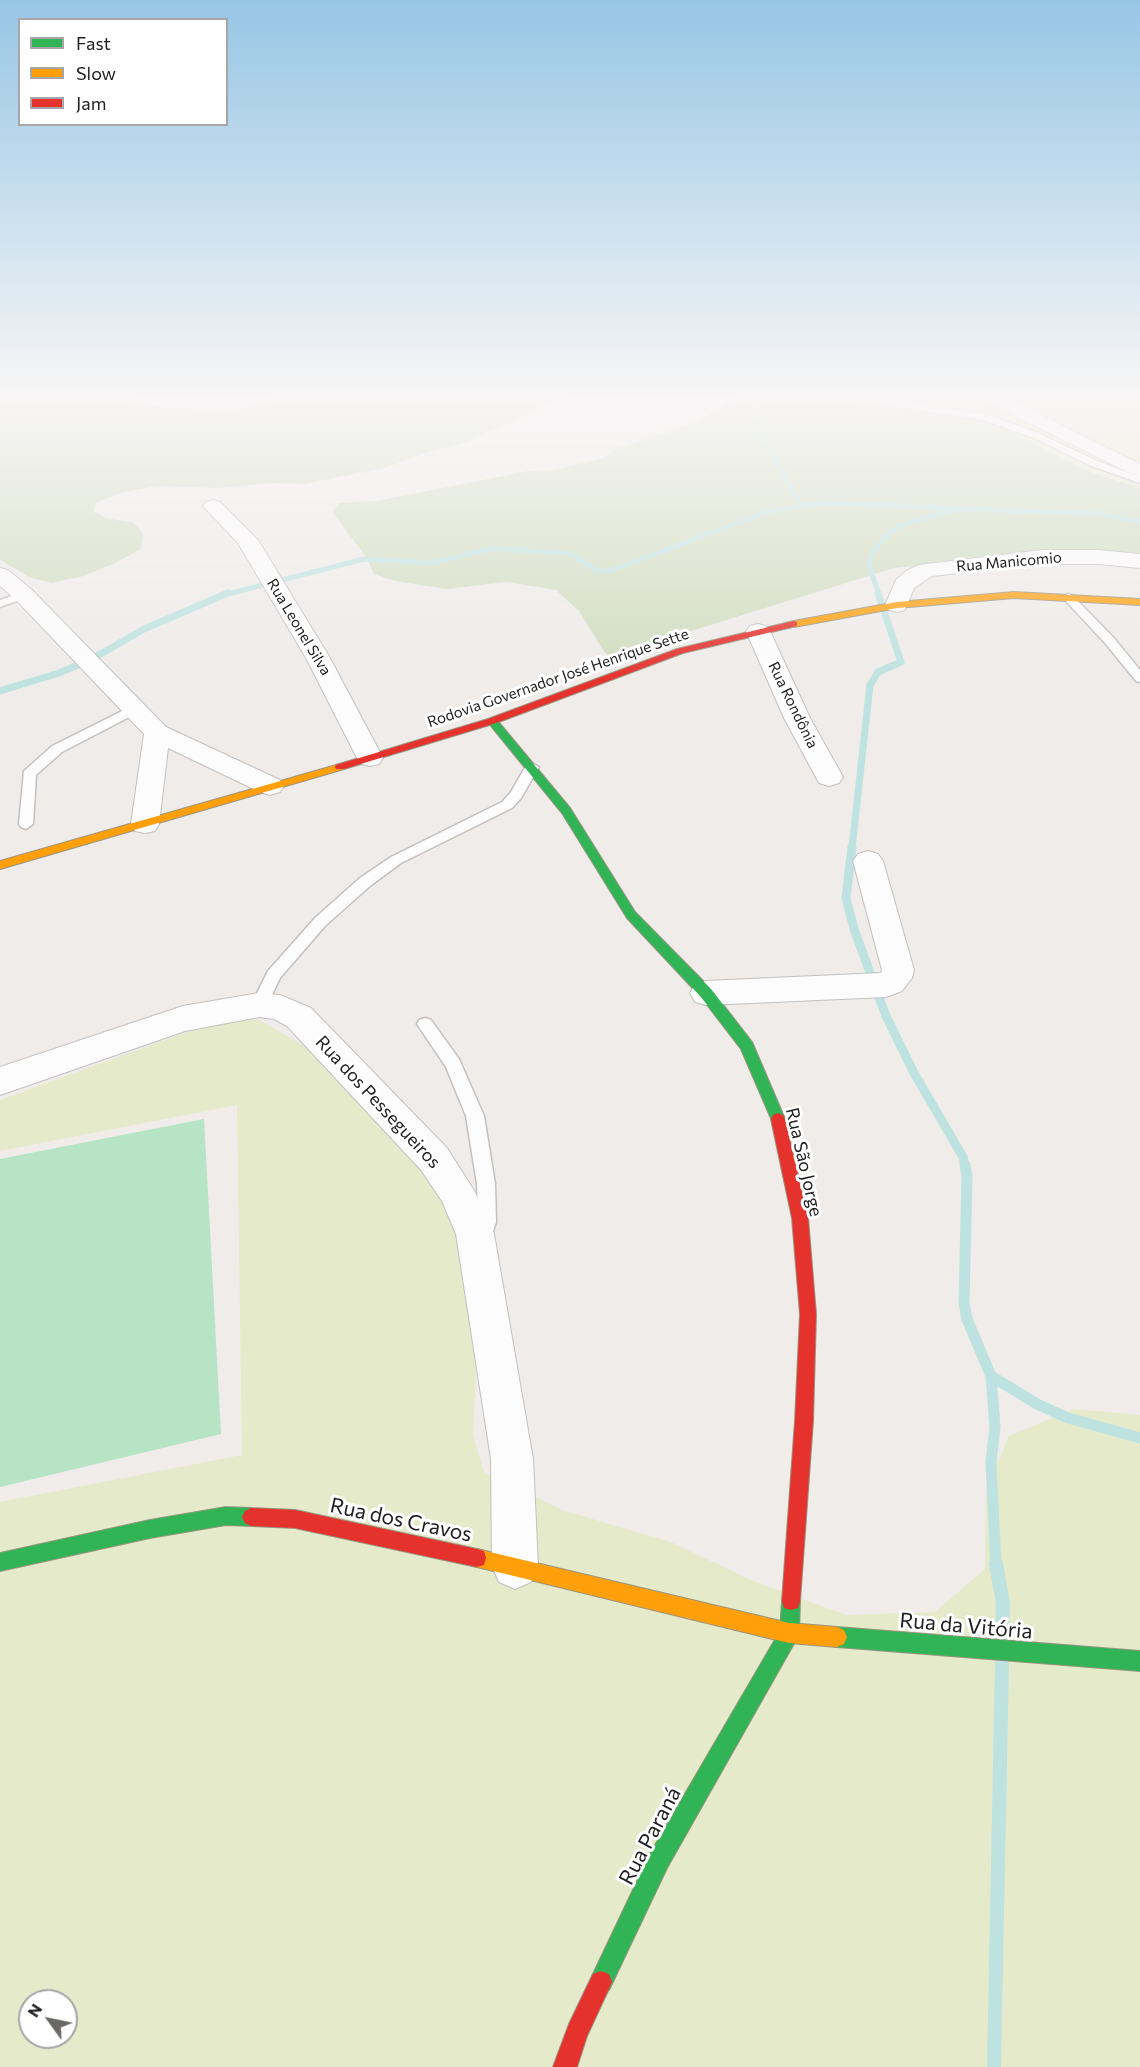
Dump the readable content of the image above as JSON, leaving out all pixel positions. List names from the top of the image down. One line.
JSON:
{"streets":{"street":["Rua Manicomio","Rua Leonel Silva","Rodovia Governador José Henrique Sette","Rua Rondônia","Rua dos Pessegueiros","Rua São Jorge","Rua dos Cravos","Rua da Vitória","Rua Paraná"]},"crossings":[["Rua Manicomio","Rodovia Governador José Henrique Sette"],["Rua Leonel Silva","Rodovia Governador José Henrique Sette"],["Rodovia Governador José Henrique Sette","Rua Rondônia"],["Rodovia Governador José Henrique Sette","Rua São Jorge"],["Rua dos Pessegueiros","Rua dos Cravos"],["Rua São Jorge","Rua dos Cravos"],["Rua São Jorge","Rua da Vitória"],["Rua São Jorge","Rua Paraná"],["Rua dos Cravos","Rua da Vitória"],["Rua dos Cravos","Rua Paraná"],["Rua da Vitória","Rua Paraná"]],"legend":["Fast","Slow","Jam"],"north":"top left"}
